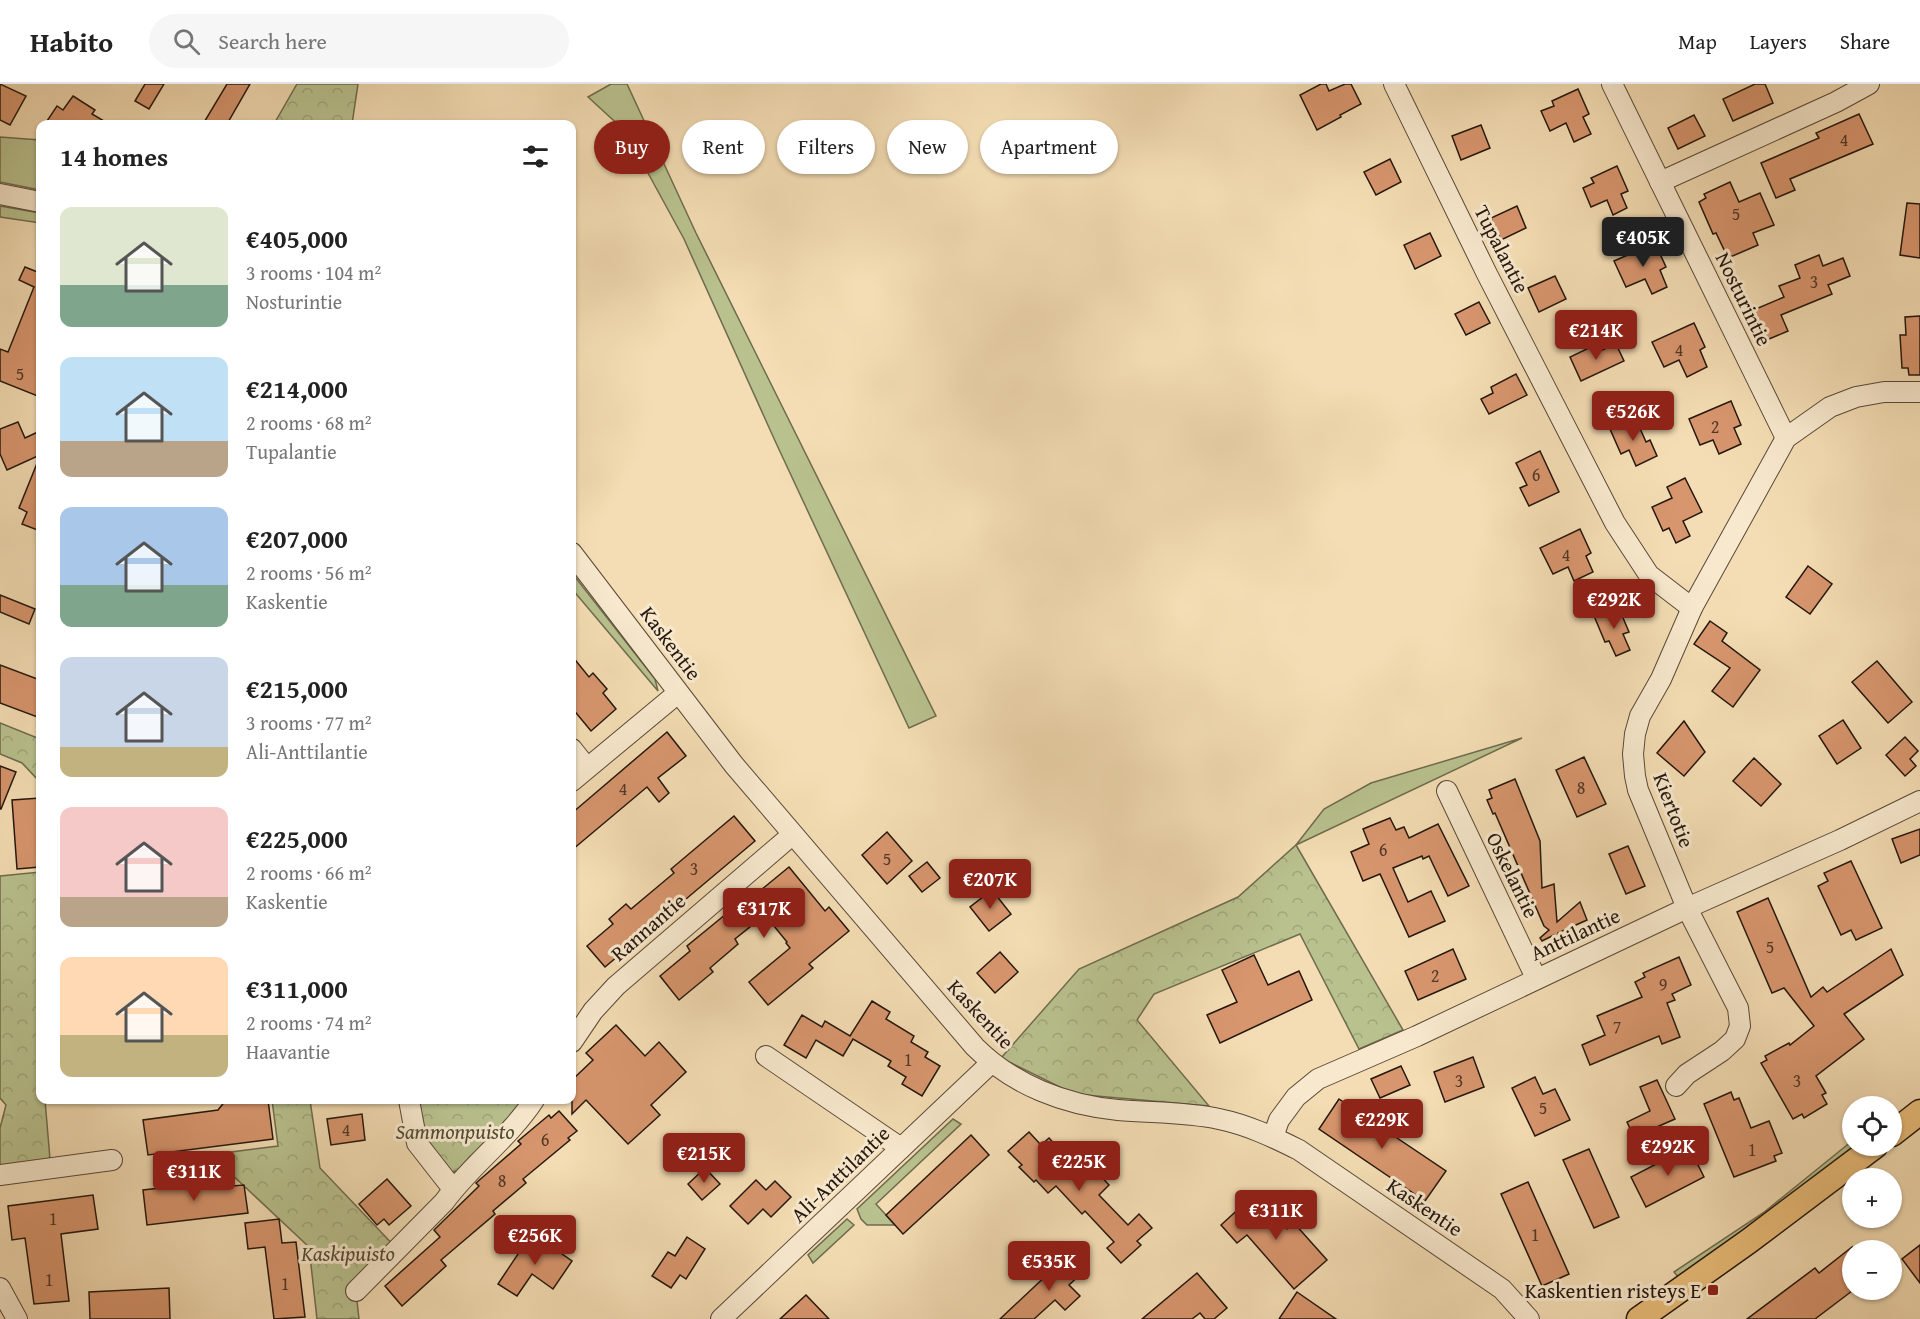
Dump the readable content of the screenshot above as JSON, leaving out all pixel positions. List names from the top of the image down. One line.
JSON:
{"streets":{"street":["Tupalantie","Nosturintie","Kaskentie","Kiertotie","Oskelantie","Rannantie","Anttilantie","Ali-Anttilantie"]},"crossings":[["Tupalantie","Kiertotie"],["Nosturintie","Kiertotie"],["Kaskentie","Rannantie"],["Kaskentie","Anttilantie"],["Kaskentie","Ali-Anttilantie"],["Kiertotie","Anttilantie"],["Oskelantie","Anttilantie"]],"parks":["Sammonpuisto","Kaskipuisto"],"places":{"transit":["Kaskentien risteys E"]},"house_numbers":["4","5","3","4","5","2","6","4","8","4","6","5","3","5","2","9","7","1","3","3","5","4","6","1","8","1","1","1","1"],"page":{"header":"Habito","search":"Search here","nav":["Map","Layers","Share"],"chip":["Buy","Rent","Filters","New","Apartment"],"heading":"14 homes","list":[{"name":"€405,000","note":"3 rooms · 104 m² · Nosturintie"},{"name":"€214,000","note":"2 rooms · 68 m² · Tupalantie"},{"name":"€207,000","note":"2 rooms · 56 m² · Kaskentie"},{"name":"€215,000","note":"3 rooms · 77 m² · Ali-Anttilantie"},{"name":"€225,000","note":"2 rooms · 66 m² · Kaskentie"},{"name":"€311,000","note":"2 rooms · 74 m² · Haavantie"}],"price":["€405K","€214K","€526K","€292K","€207K","€317K","€229K","€292K","€215K","€225K","€311K","€311K","€256K","€535K"],"map_buttons":["+","−"]}}
